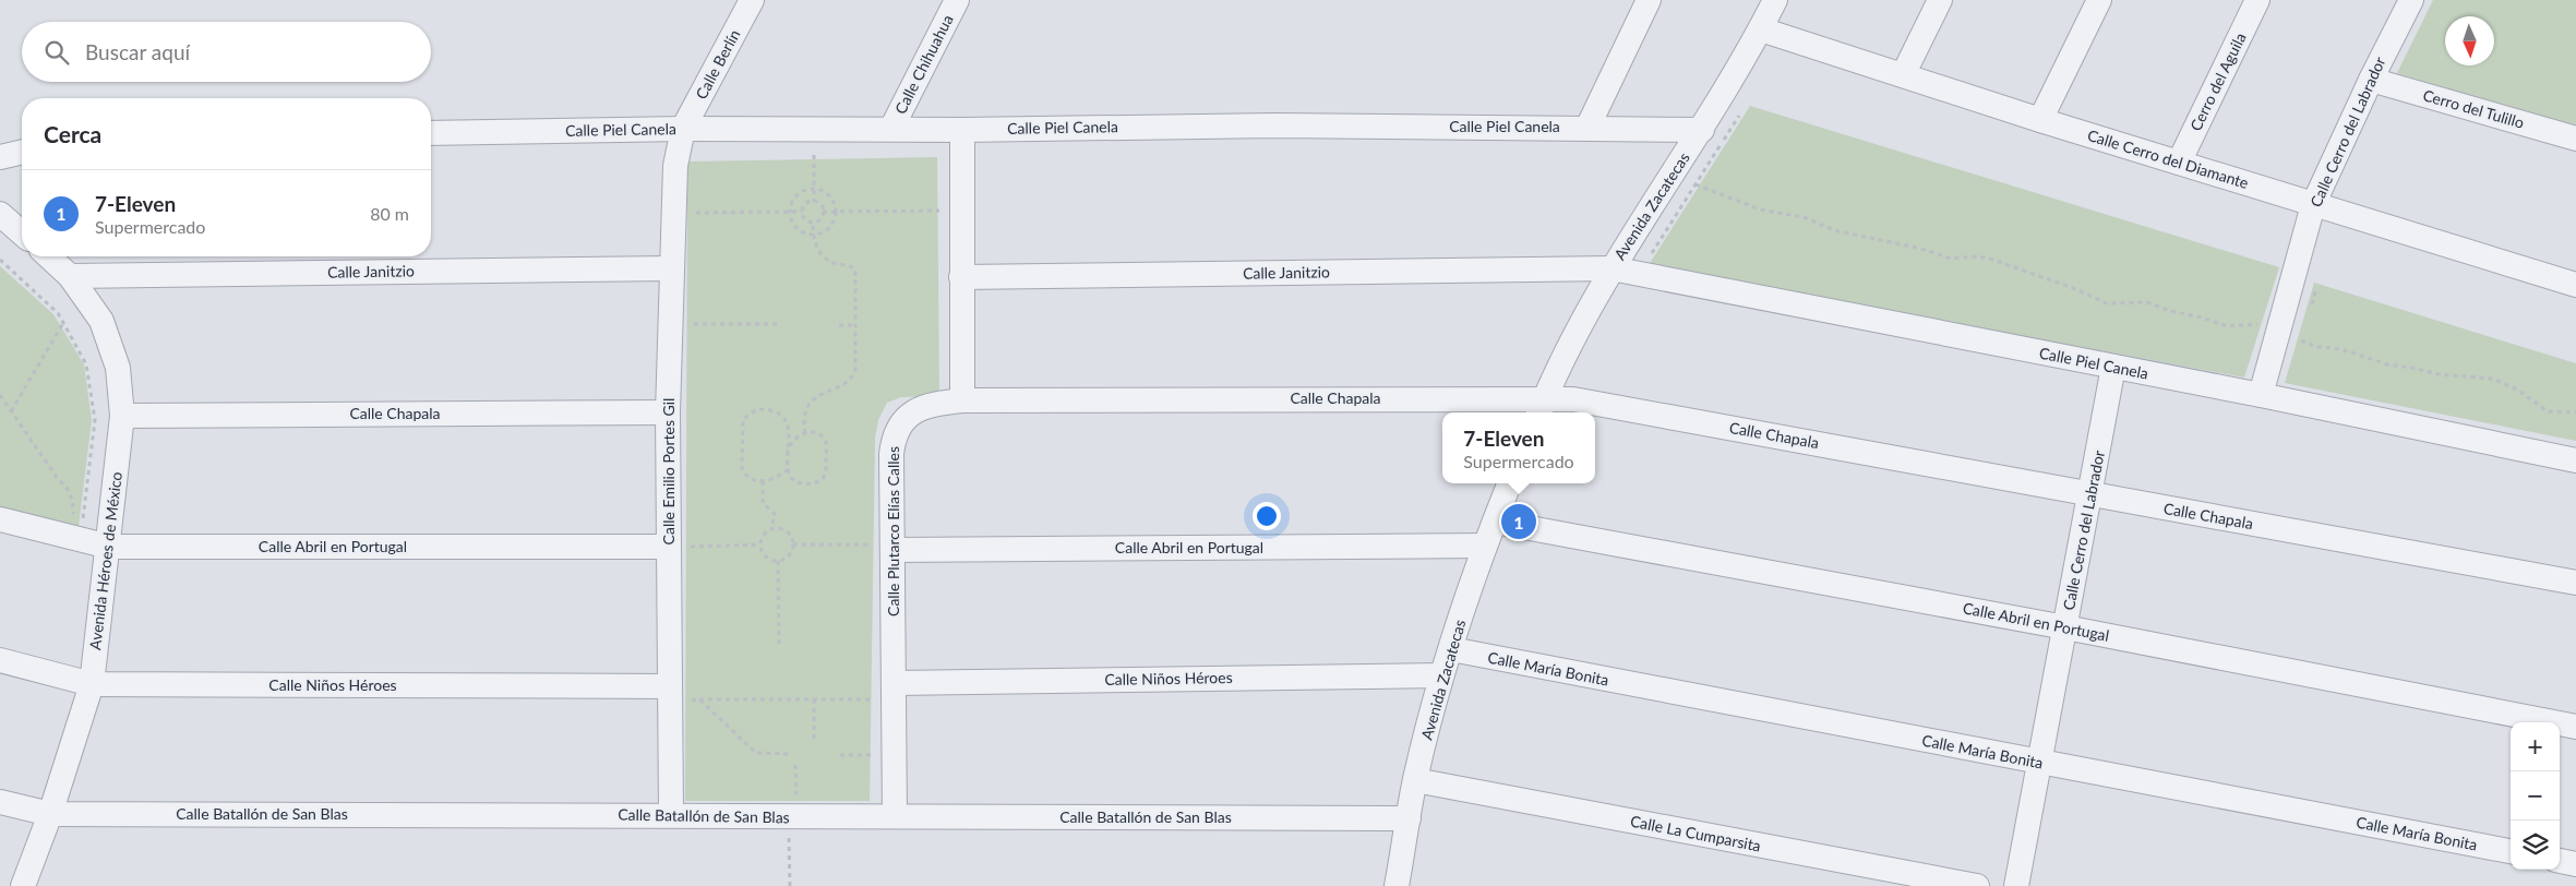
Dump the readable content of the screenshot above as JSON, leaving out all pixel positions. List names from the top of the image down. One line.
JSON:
{"streets":{"street":["Calle Berlín","Calle Chihuahua","Cerro del Aguila","Cerro del Tulillo","Calle Piel Canela","Calle Cerro del Labrador","Calle Cerro del Diamante","Avenida Zacatecas","Calle Janitzio","Calle Chapala","Calle Emilio Portes Gil","Calle Plutarco Elías Calles","Calle Abril en Portugal","Avenida Héroes de México","Calle María Bonita","Calle Niños Héroes","Calle Batallón de San Blas","Calle La Cumparsita"]},"crossings":[["Calle Berlín","Calle Piel Canela"],["Calle Berlín","Calle Emilio Portes Gil"],["Calle Chihuahua","Calle Piel Canela"],["Cerro del Aguila","Calle Cerro del Diamante"],["Cerro del Tulillo","Calle Cerro del Labrador"],["Calle Piel Canela","Calle Cerro del Labrador"],["Calle Piel Canela","Avenida Zacatecas"],["Calle Piel Canela","Calle Janitzio"],["Calle Piel Canela","Calle Emilio Portes Gil"],["Calle Cerro del Labrador","Calle Cerro del Diamante"],["Calle Cerro del Labrador","Calle Chapala"],["Calle Cerro del Labrador","Calle Abril en Portugal"],["Calle Cerro del Labrador","Calle María Bonita"],["Calle Cerro del Diamante","Avenida Zacatecas"],["Avenida Zacatecas","Calle Janitzio"],["Avenida Zacatecas","Calle Chapala"],["Avenida Zacatecas","Calle Abril en Portugal"],["Avenida Zacatecas","Calle María Bonita"],["Avenida Zacatecas","Calle Niños Héroes"],["Avenida Zacatecas","Calle Batallón de San Blas"],["Avenida Zacatecas","Calle La Cumparsita"],["Calle Janitzio","Calle Emilio Portes Gil"],["Calle Janitzio","Avenida Héroes de México"],["Calle Chapala","Calle Emilio Portes Gil"],["Calle Chapala","Calle Plutarco Elías Calles"],["Calle Chapala","Avenida Héroes de México"],["Calle Emilio Portes Gil","Calle Abril en Portugal"],["Calle Emilio Portes Gil","Calle Niños Héroes"],["Calle Emilio Portes Gil","Calle Batallón de San Blas"],["Calle Plutarco Elías Calles","Calle Abril en Portugal"],["Calle Plutarco Elías Calles","Calle Niños Héroes"],["Calle Plutarco Elías Calles","Calle Batallón de San Blas"],["Calle Abril en Portugal","Avenida Héroes de México"],["Avenida Héroes de México","Calle Niños Héroes"],["Avenida Héroes de México","Calle Batallón de San Blas"]],"north":"bottom","page":{"search":"Buscar aquí","heading":"Cerca","list":[{"mark":"1","name":"7-Eleven","note":"Supermercado","value":"80 m"}],"popup":["7-Eleven","Supermercado"],"pins":"1","map_buttons":["+","−"]}}
